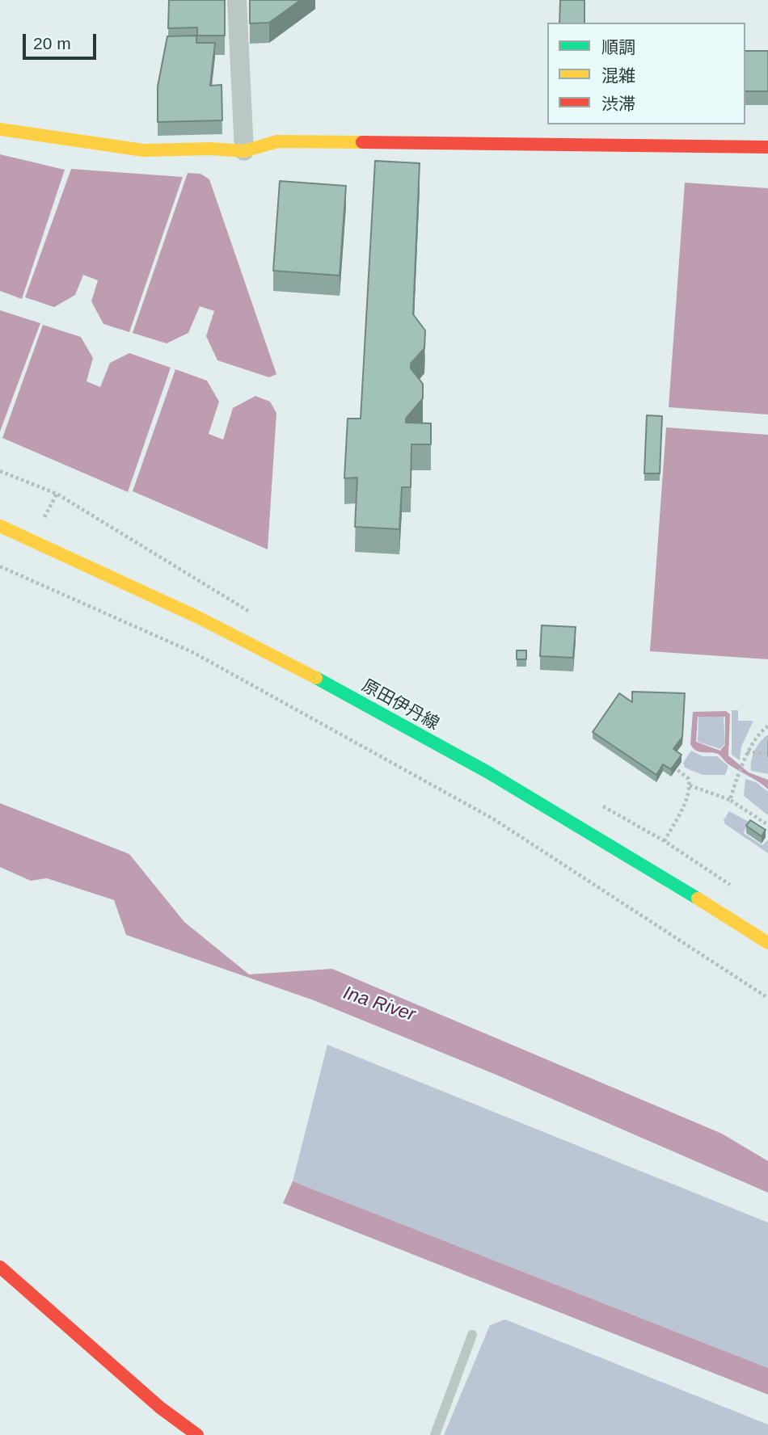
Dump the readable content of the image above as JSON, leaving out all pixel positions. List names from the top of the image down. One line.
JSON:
{"streets":{"street":["原田伊丹線"]},"water":["Ina River"],"legend":["順調","混雑","渋滞"],"scale_bar":"20 m"}
